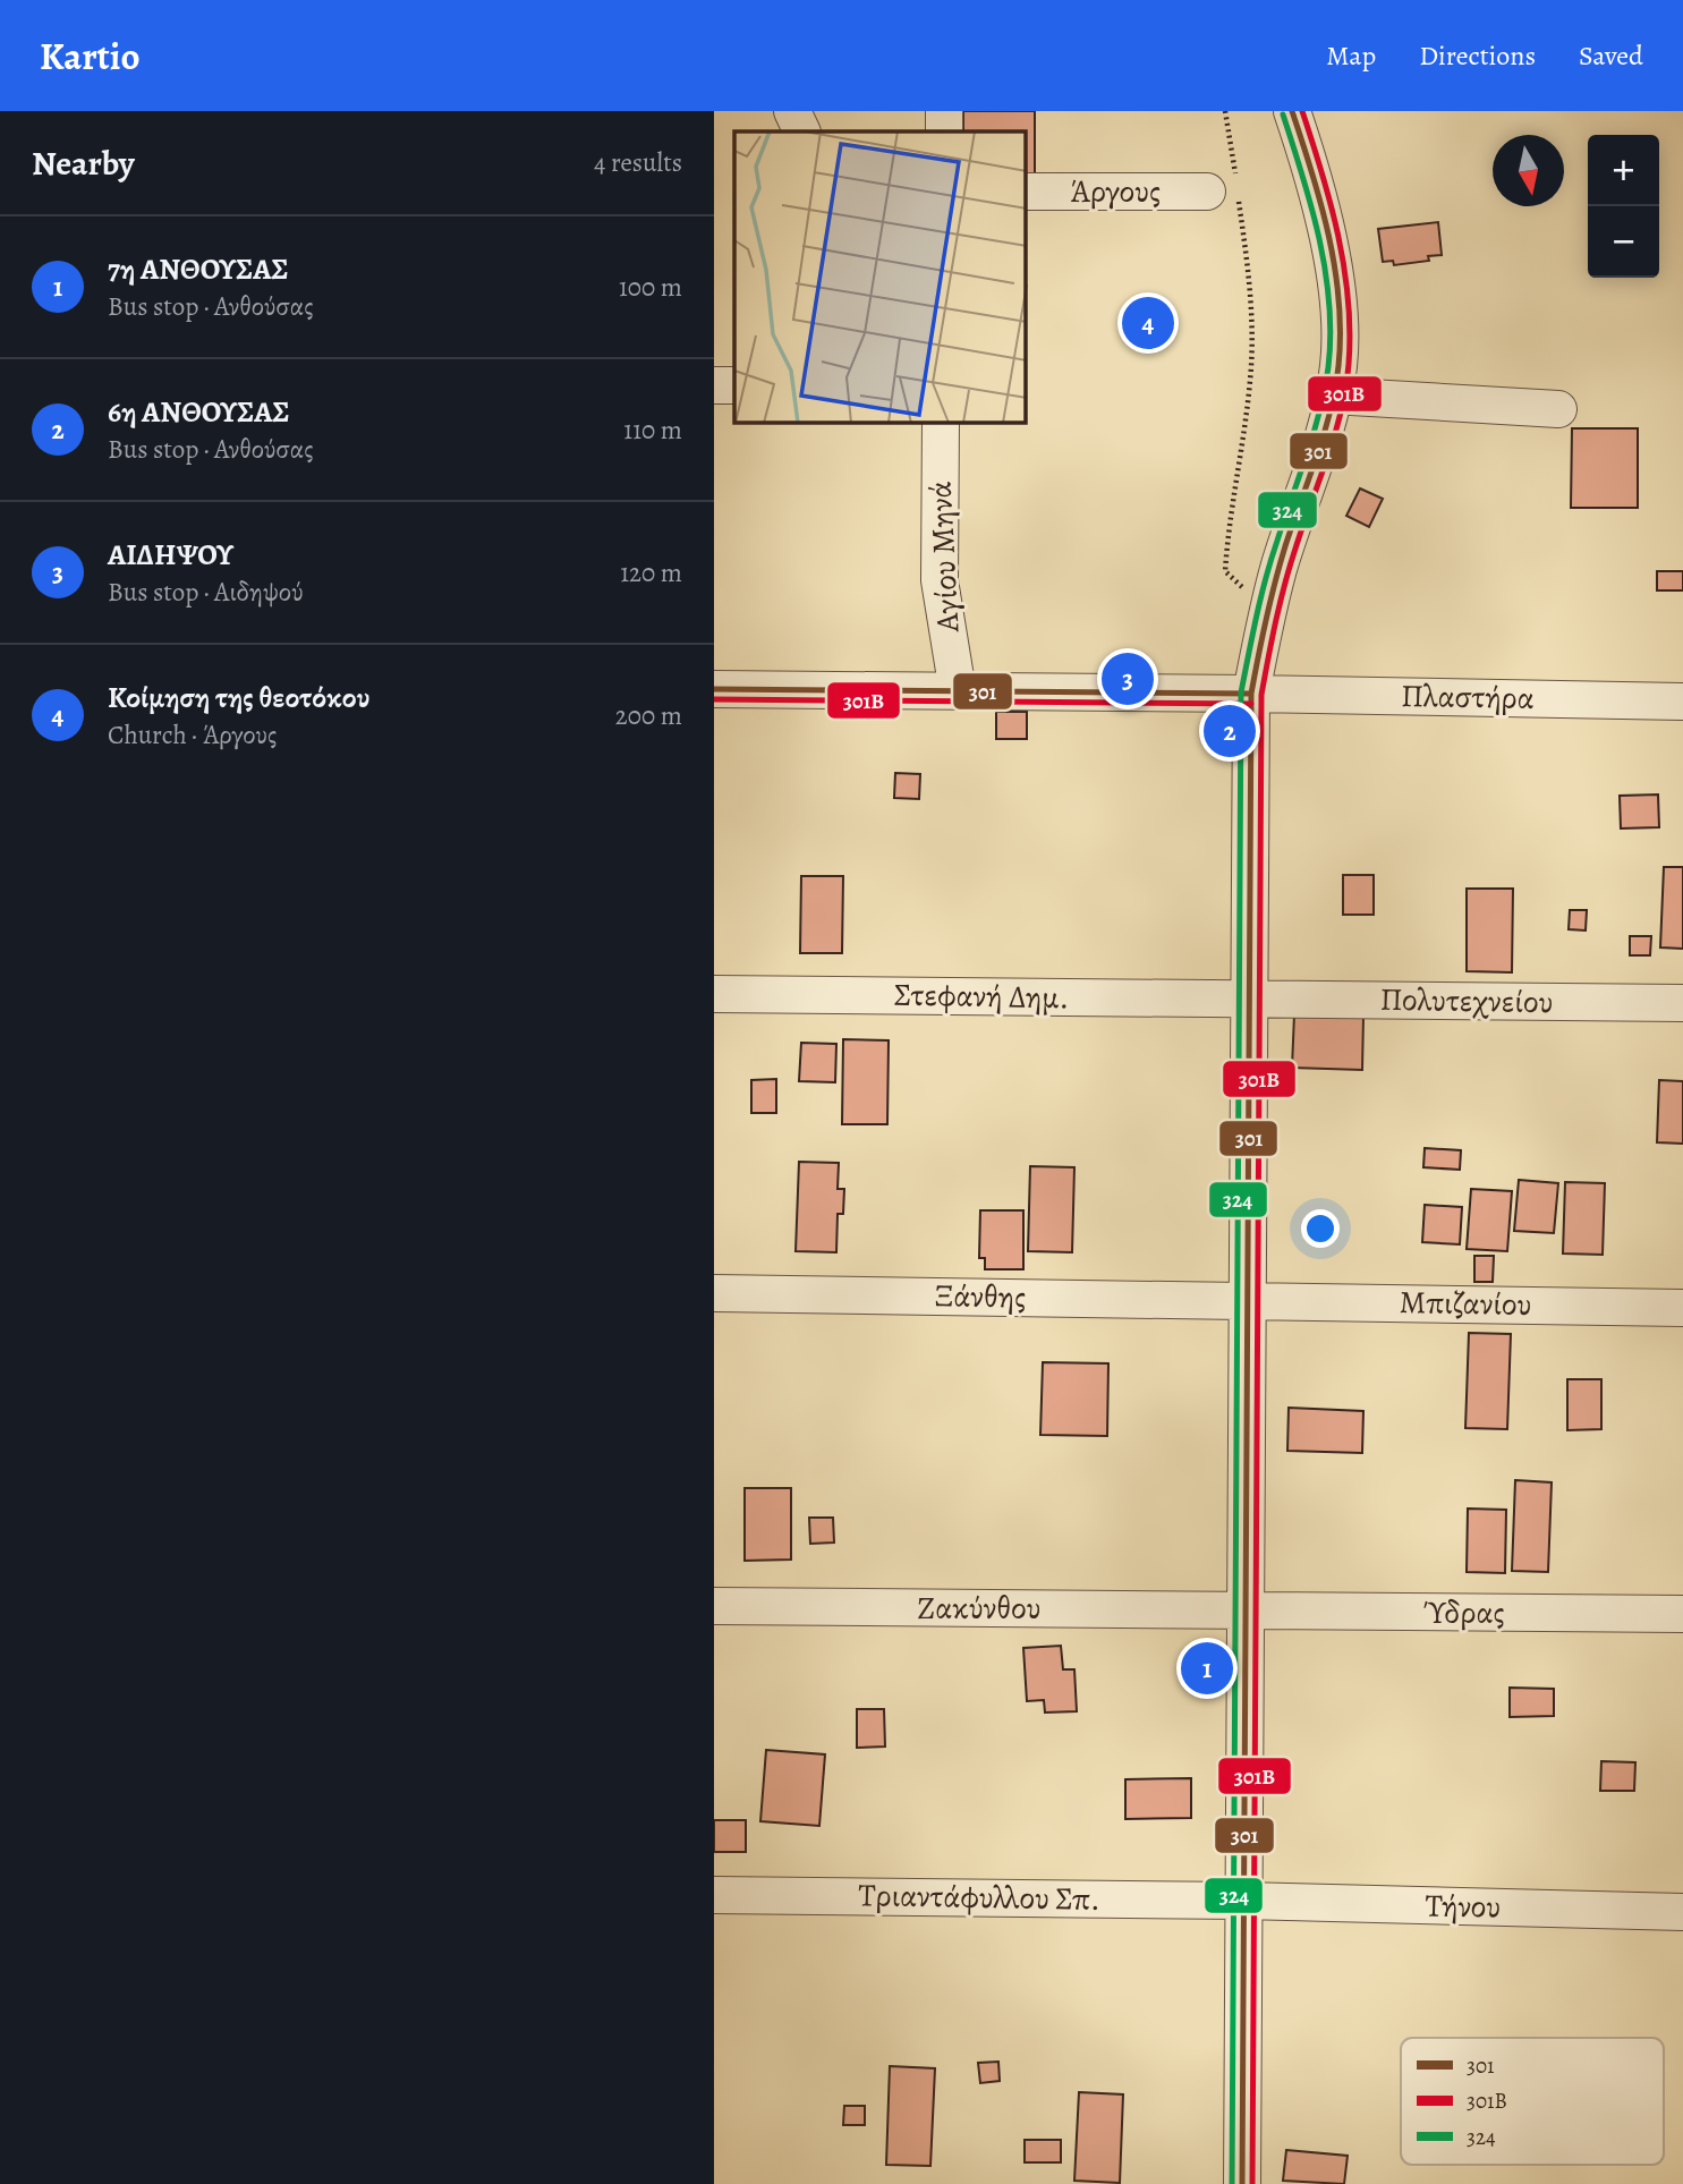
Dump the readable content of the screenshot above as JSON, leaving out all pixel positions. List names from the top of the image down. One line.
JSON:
{"streets":{"street":["Άργους","Αγίου Μηνά","Πλαστήρα","Στεφανή Δημ.","Πολυτεχνείου","Ξάνθης","Μπιζανίου","Ζακύνθου","Ύδρας","Τριαντάφυλλου Σπ.","Τήνου"]},"crossings":[["Αγίου Μηνά","Πλαστήρα"],["Στεφανή Δημ.","Πολυτεχνείου"],["Ξάνθης","Μπιζανίου"],["Ζακύνθου","Ύδρας"],["Τριαντάφυλλου Σπ.","Τήνου"]],"lines":["transit line 301","transit line 301B","transit line 324"],"legend":["301","301B","324"],"north":"bottom","page":{"header":"Kartio","nav":["Map","Directions","Saved"],"heading":["Nearby","4 results"],"map_buttons":["+","−"],"list":[{"mark":"1","name":"7η ΑΝΘΟΥΣΑΣ","note":"Bus stop · Ανθούσας","value":"100 m"},{"mark":"2","name":"6η ΑΝΘΟΥΣΑΣ","note":"Bus stop · Ανθούσας","value":"110 m"},{"mark":"3","name":"ΑΙΔΗΨΟΥ","note":"Bus stop · Αιδηψού","value":"120 m"},{"mark":"4","name":"Κοίμηση της θεοτόκου","note":"Church · Άργους","value":"200 m"}],"pins":["4","3","2","1"]}}
